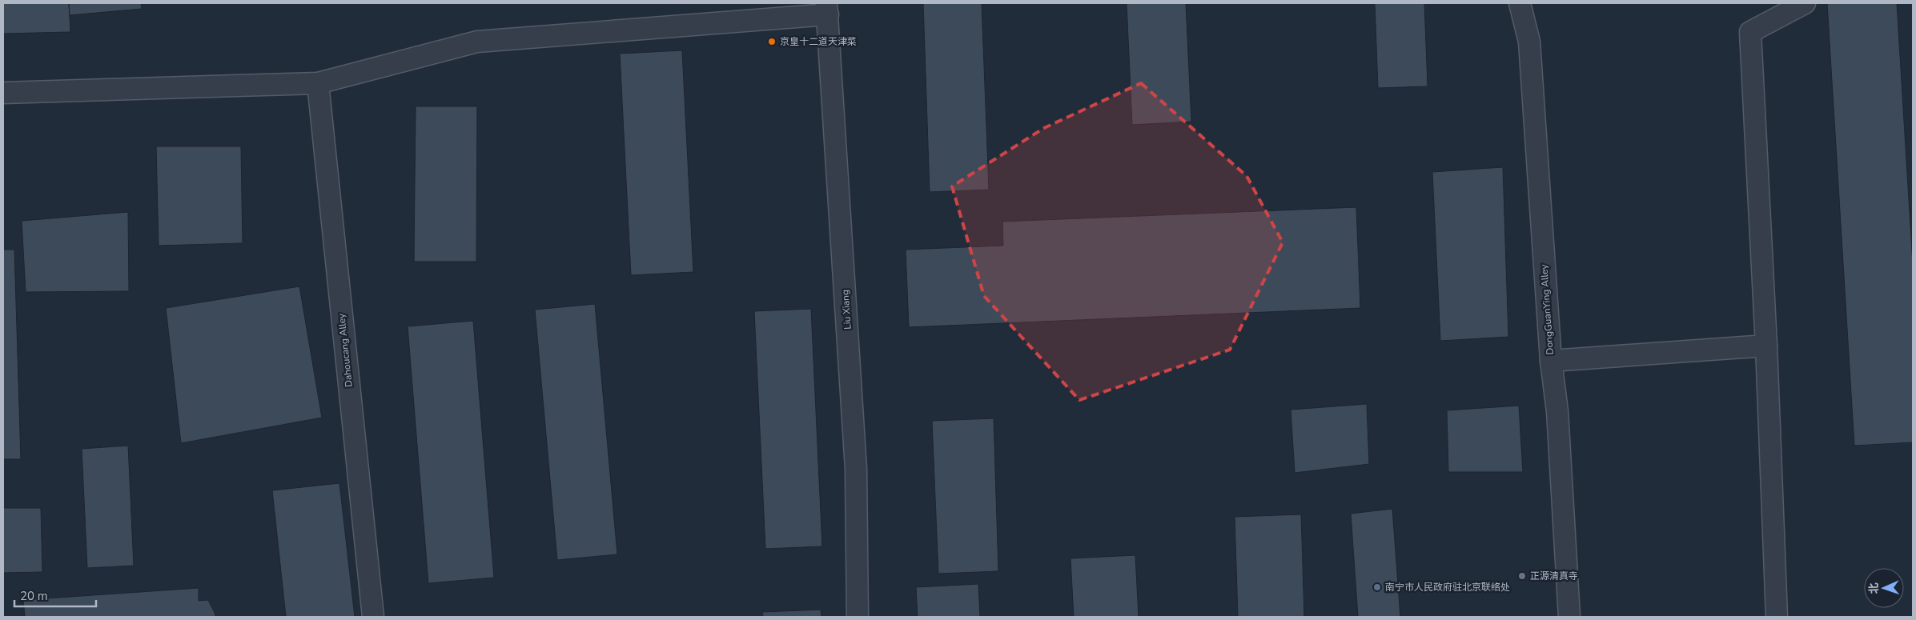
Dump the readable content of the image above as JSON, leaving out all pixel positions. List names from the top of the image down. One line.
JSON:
{"streets":{"street":["Liu Xiang","DongGuanYing Alley","Dahoucang Alley"]},"places":["京皇十二道天津菜","正源清真寺","南宁市人民政府驻北京联络处"],"scale_bar":"20 m","north":"left"}
